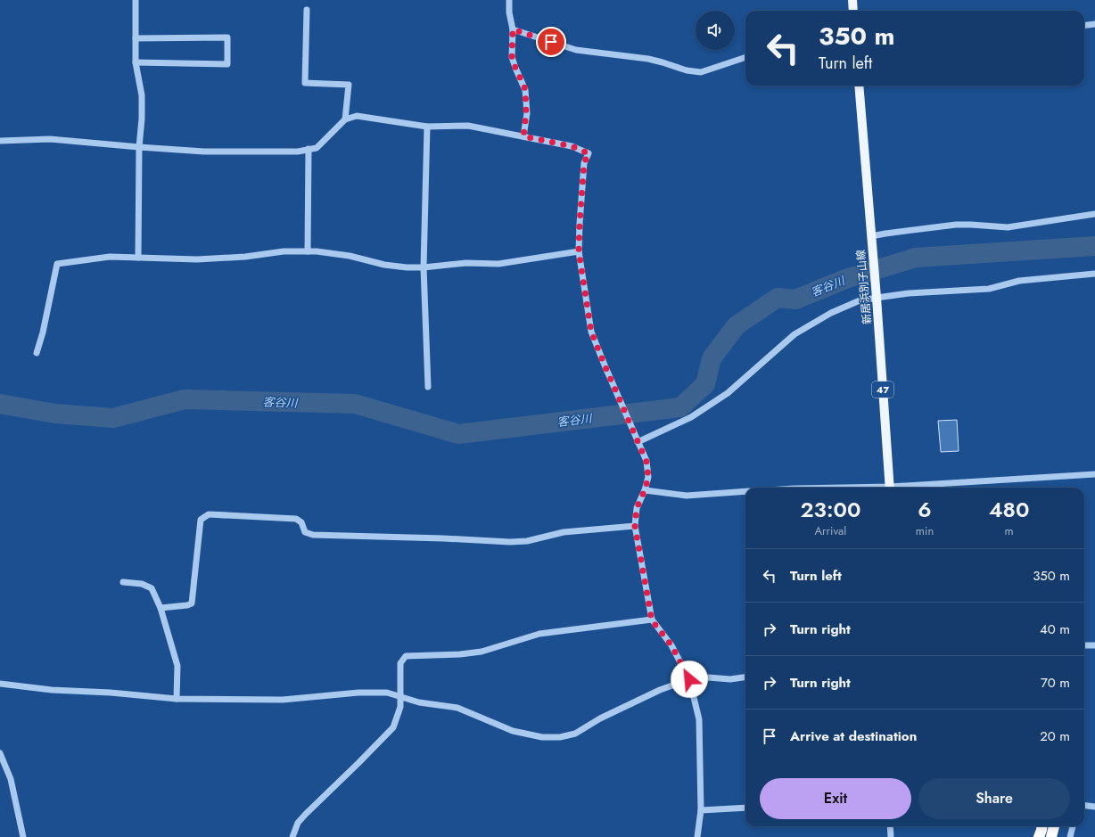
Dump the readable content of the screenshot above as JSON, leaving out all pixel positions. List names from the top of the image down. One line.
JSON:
{"streets":{"main road":["新居浜別子山線","47"]},"water":["客谷川"],"page":{"turn":["350 m","Turn left"],"eta":["23:00","Arrival","6","min","480","m"],"list":[{"name":"Turn left","value":"350 m"},{"name":"Turn right","value":"40 m"},{"name":"Turn right","value":"70 m"},{"name":"Arrive at destination","value":"20 m"}],"buttons":["Exit","Share"]}}
